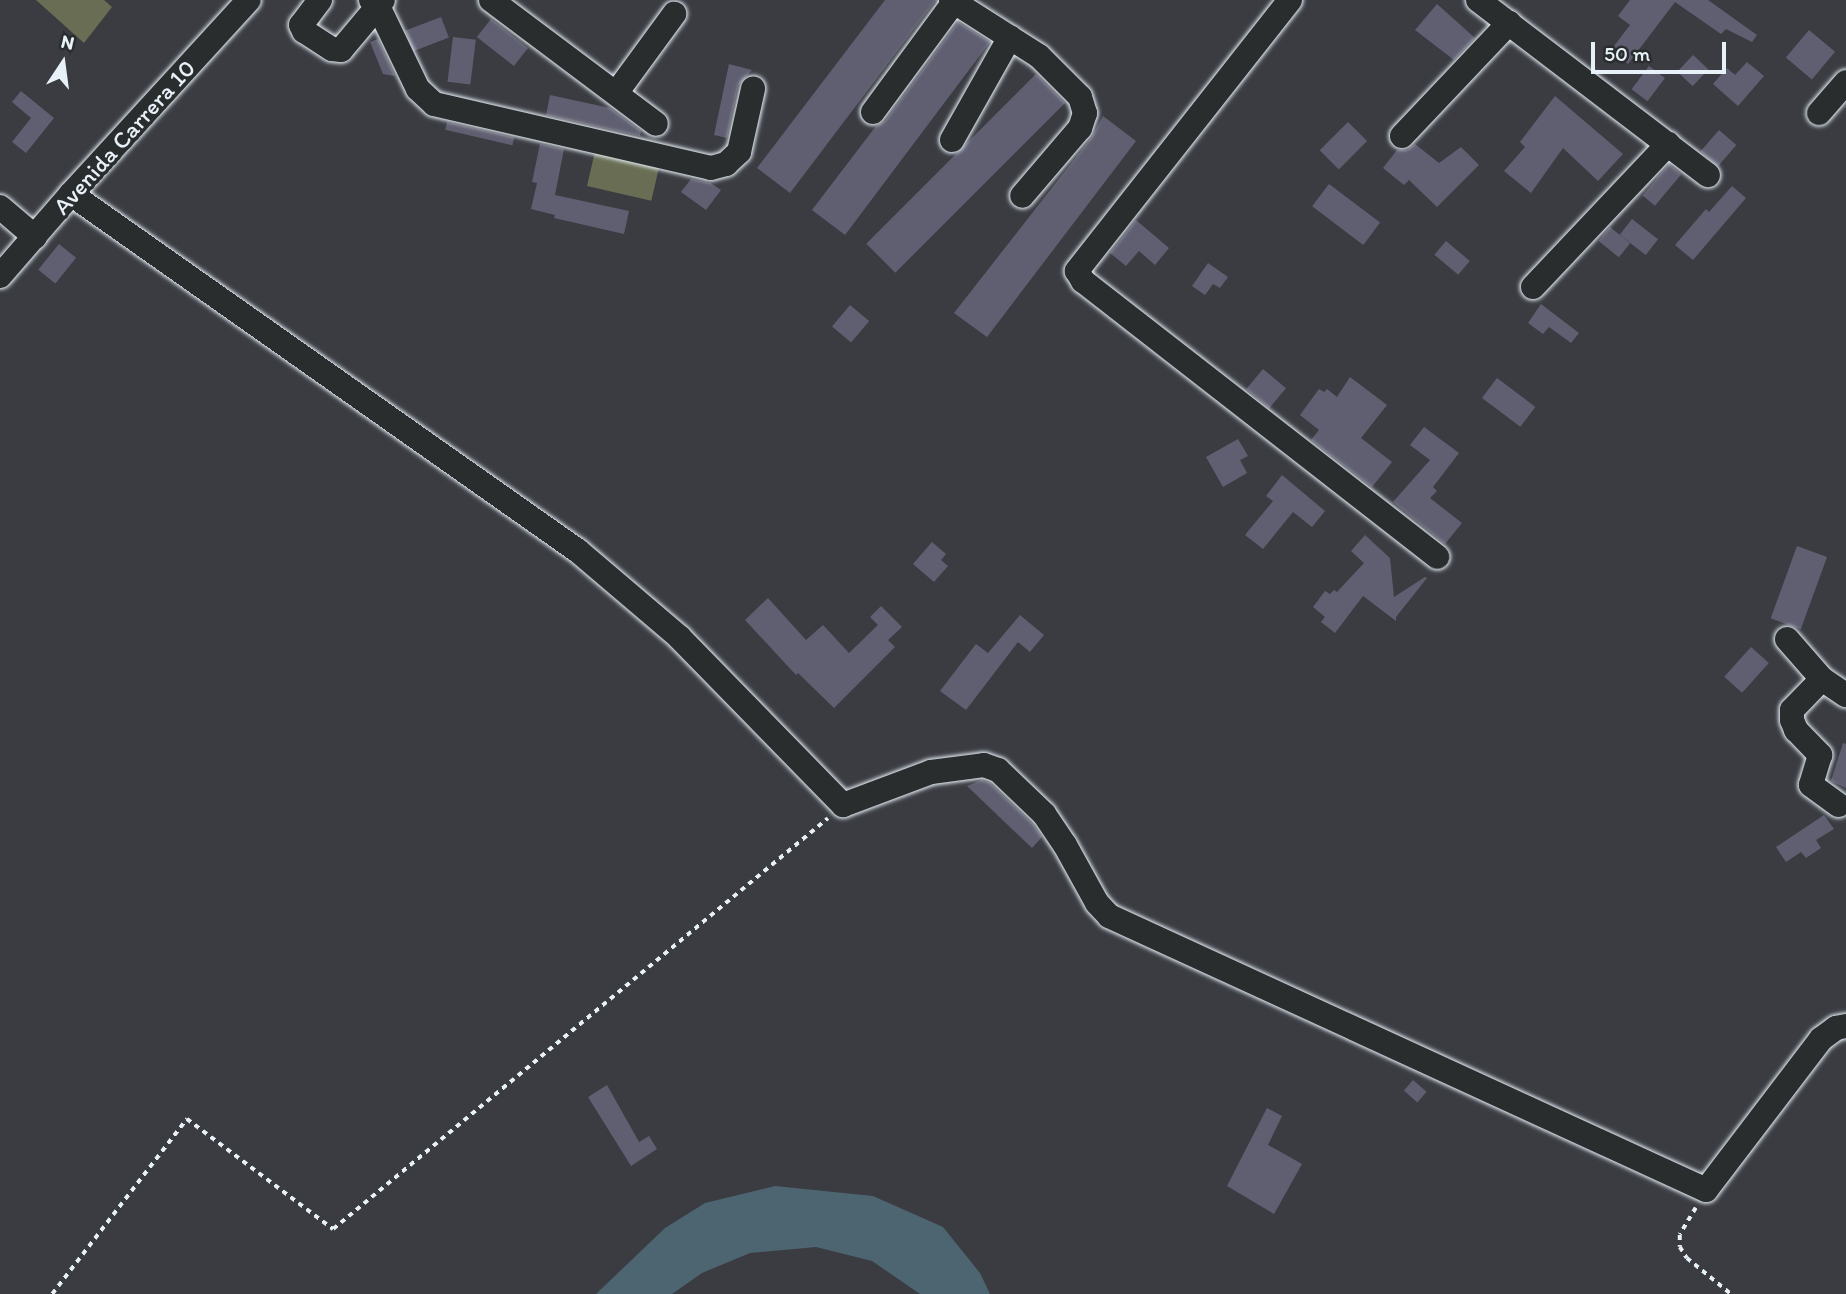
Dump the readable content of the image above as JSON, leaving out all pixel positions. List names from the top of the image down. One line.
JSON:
{"streets":{"street":["Avenida Carrera 10"]},"scale_bar":"50 m","north":"top"}
